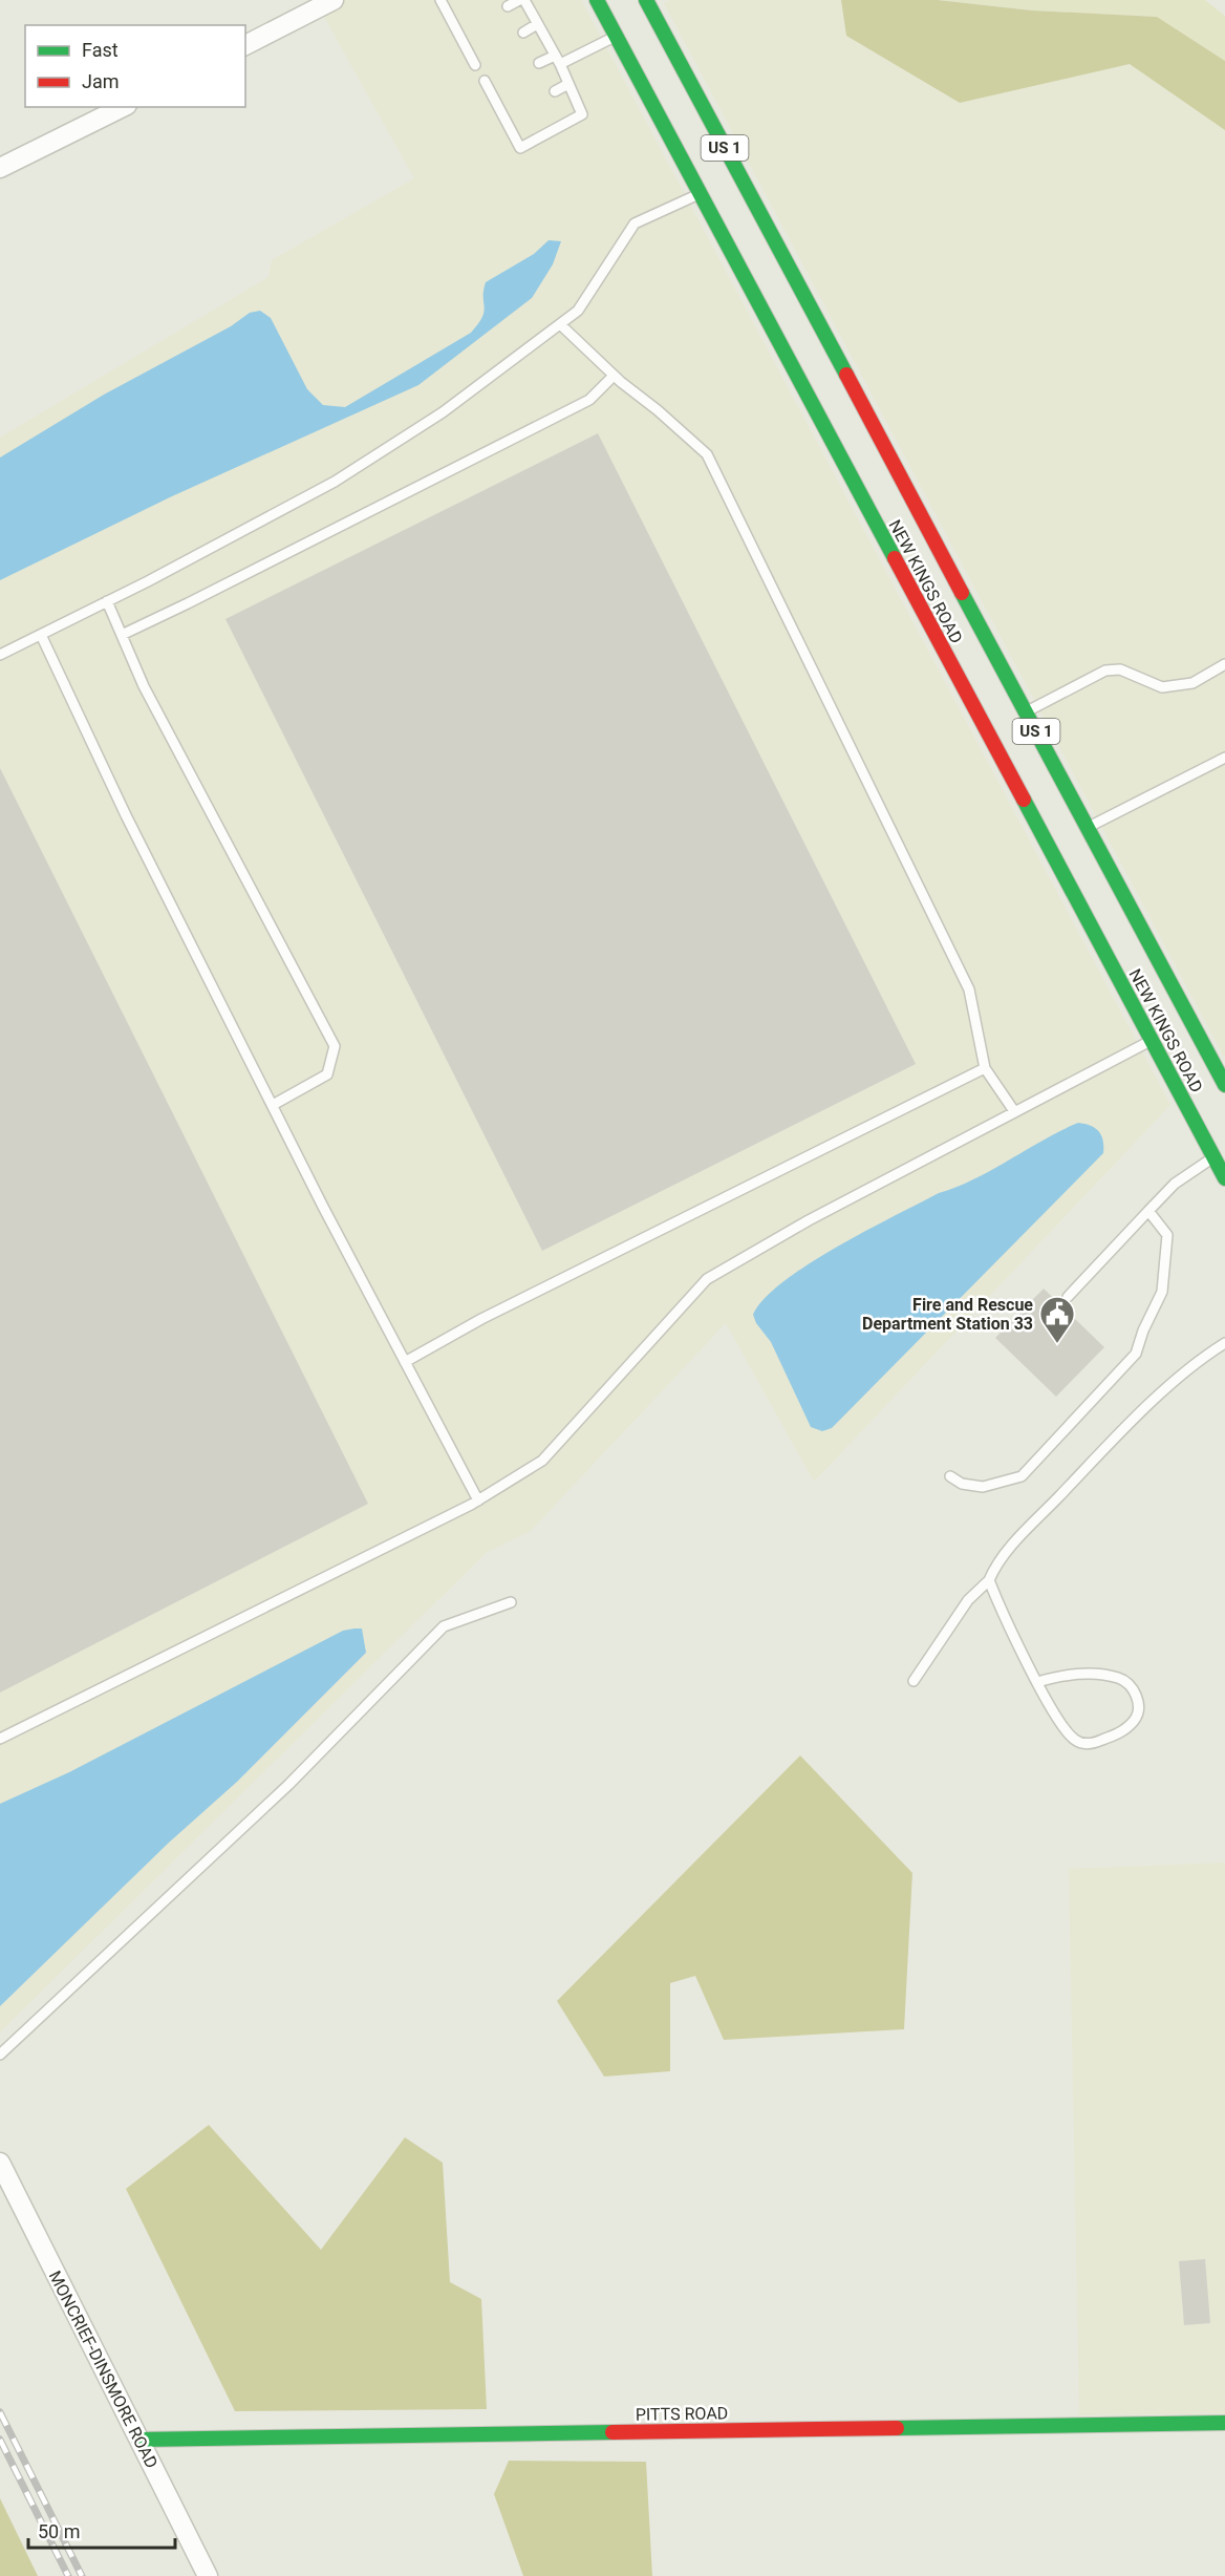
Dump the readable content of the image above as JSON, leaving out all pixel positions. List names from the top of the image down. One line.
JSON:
{"streets":{"main road":["US 1","NEW KINGS ROAD","PITTS ROAD"],"street":["MONCRIEF-DINSMORE ROAD"]},"crossings":[["MONCRIEF-DINSMORE ROAD","PITTS ROAD"]],"places":{"public building":["Fire and Rescue Department Station 33"]},"legend":["Fast","Jam"],"scale_bar":"50 m"}
